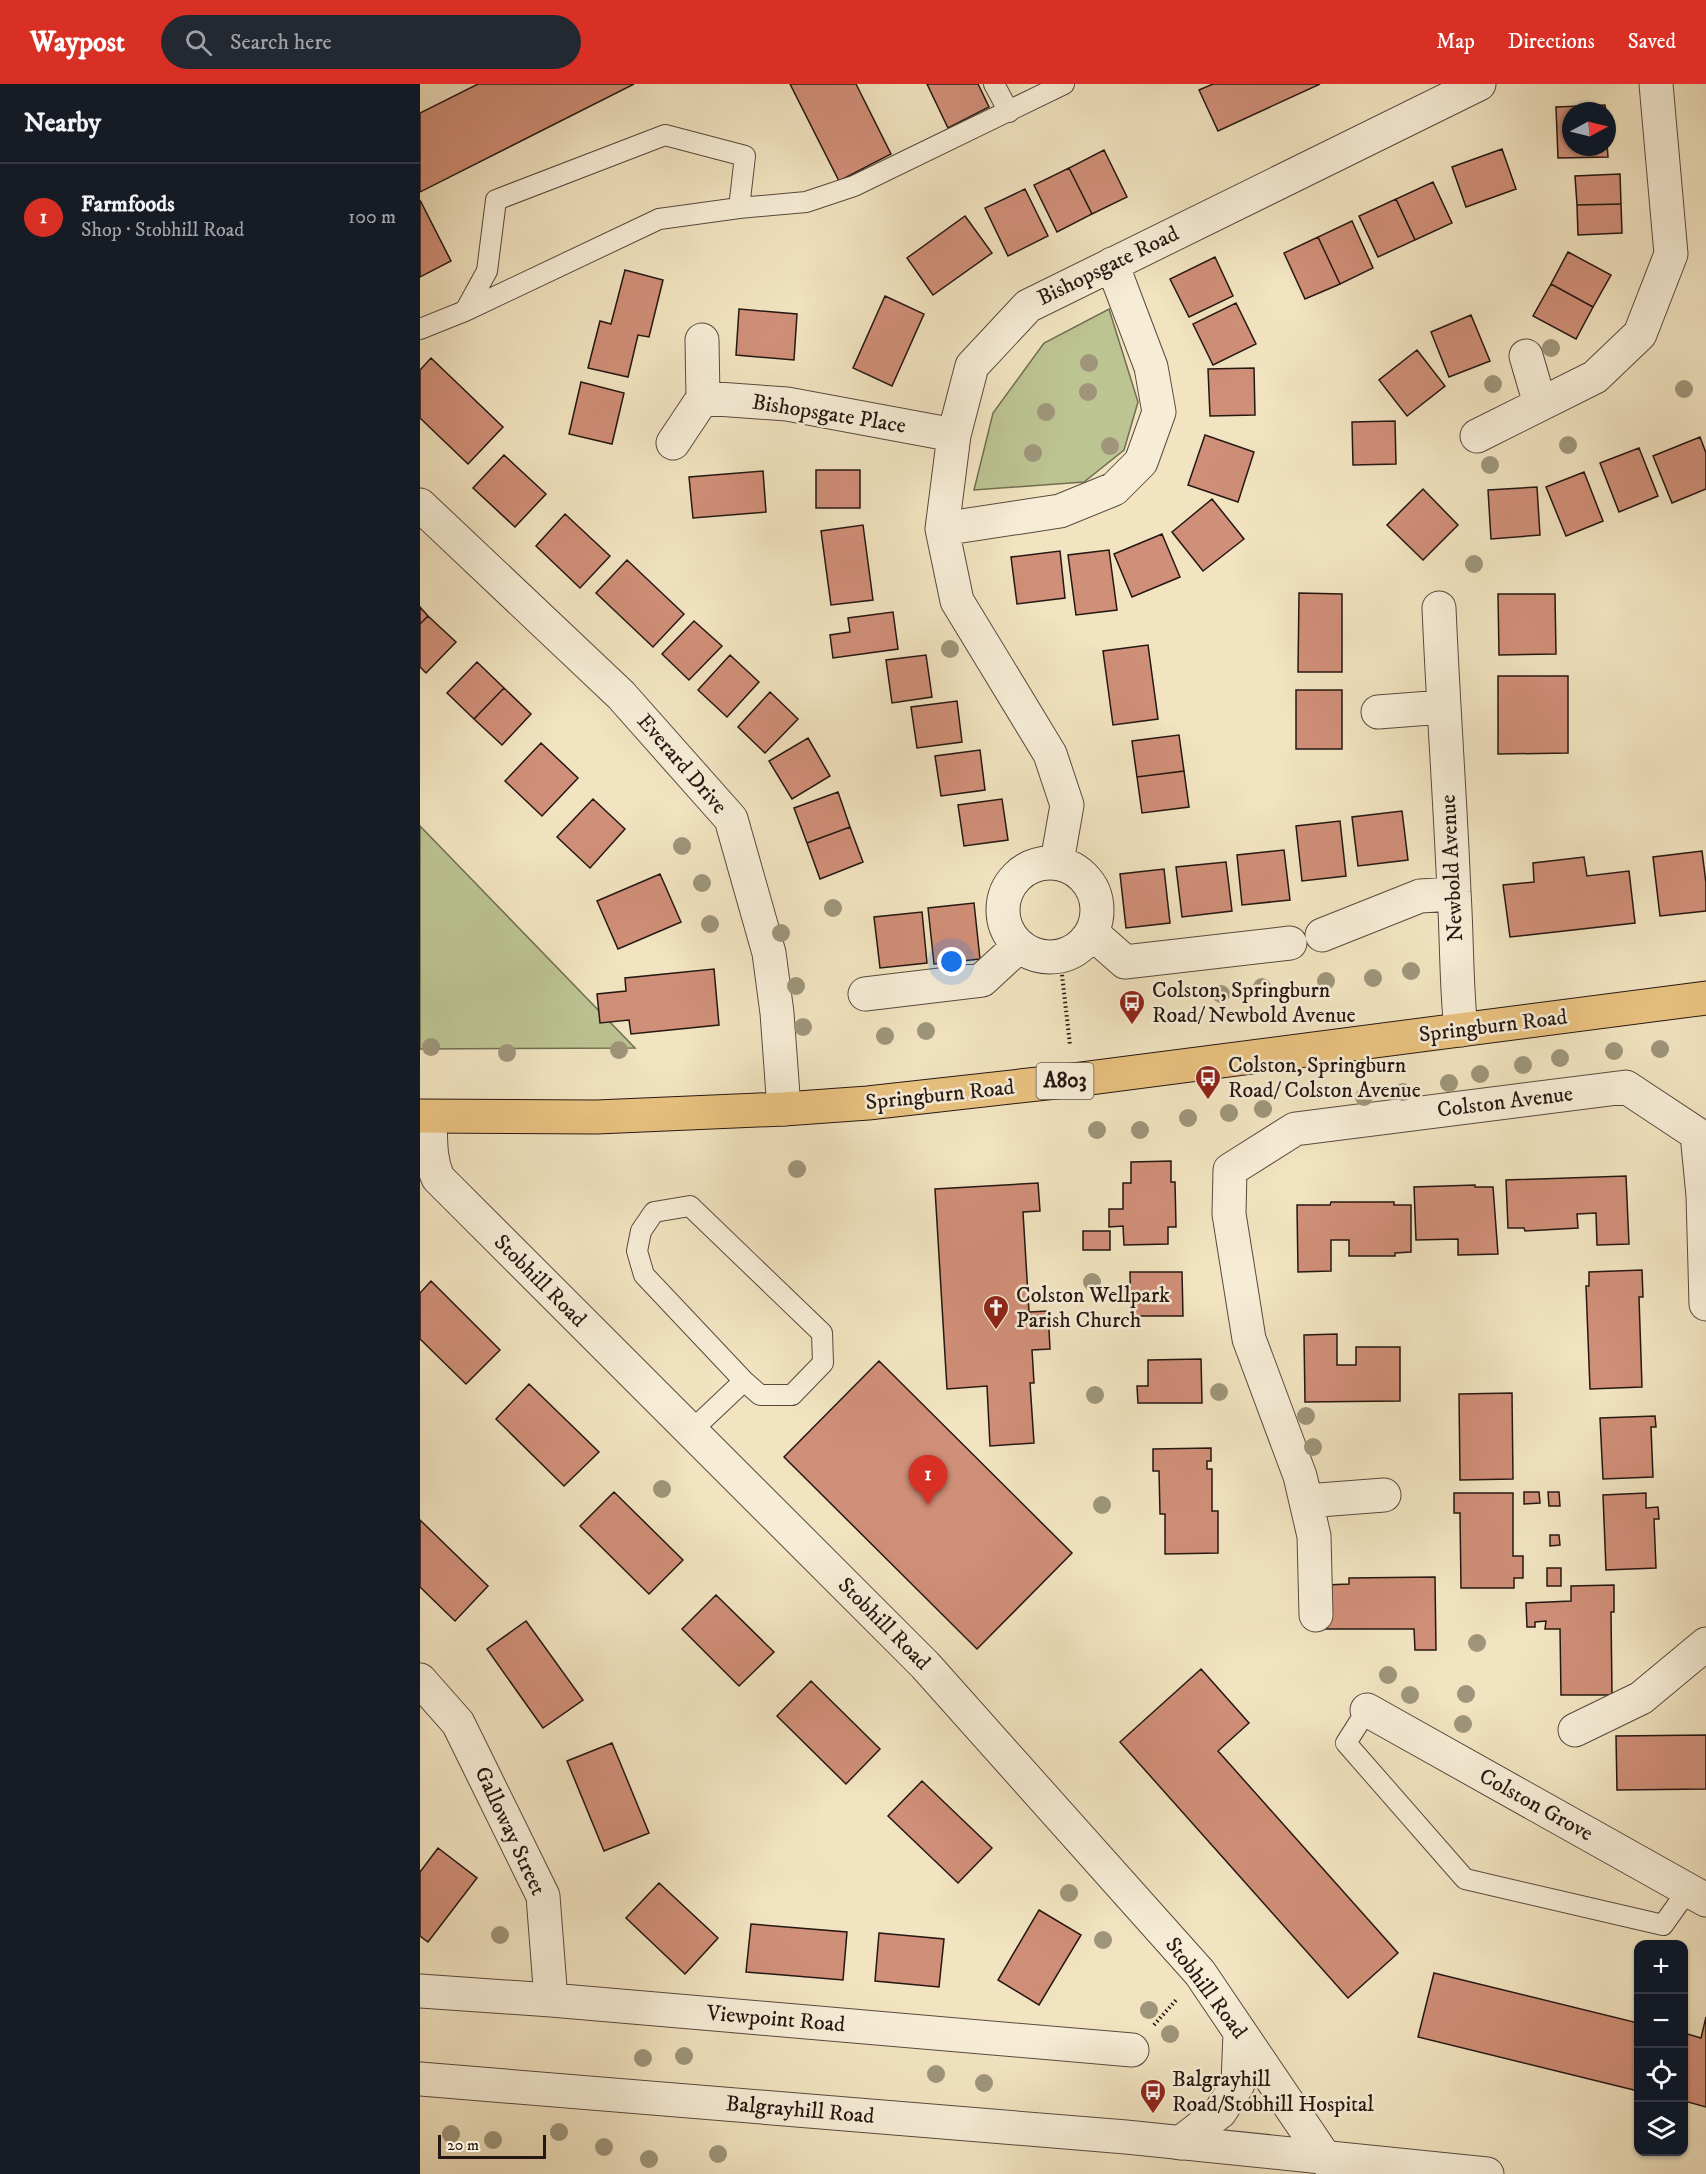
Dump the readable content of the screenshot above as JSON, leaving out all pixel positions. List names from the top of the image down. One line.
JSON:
{"streets":{"main road":["Springburn Road","A803"],"street":["Bishopsgate Road","Bishopsgate Place","Everard Drive","Newbold Avenue","Colston Avenue","Stobhill Road","Colston Grove","Galloway Street","Viewpoint Road","Balgrayhill Road"]},"crossings":[["Bishopsgate Road","Bishopsgate Place"],["Everard Drive","Springburn Road"],["Newbold Avenue","Springburn Road"],["Springburn Road","Stobhill Road"],["Stobhill Road","Balgrayhill Road"],["Galloway Street","Viewpoint Road"]],"places":{"bus stop":["Colston, Springburn Road/ Newbold Avenue","Colston, Springburn Road/ Colston Avenue","Balgrayhill Road/Stobhill Hospital"],"church":["Colston Wellpark Parish Church"]},"scale_bar":"20 m","north":"right","page":{"header":"Waypost","search":"Search here","nav":["Map","Directions","Saved"],"heading":"Nearby","list":[{"mark":"1","name":"Farmfoods","note":"Shop · Stobhill Road","value":"100 m"}],"pins":"1","map_buttons":["+","−"],"scale":"20 m"}}
